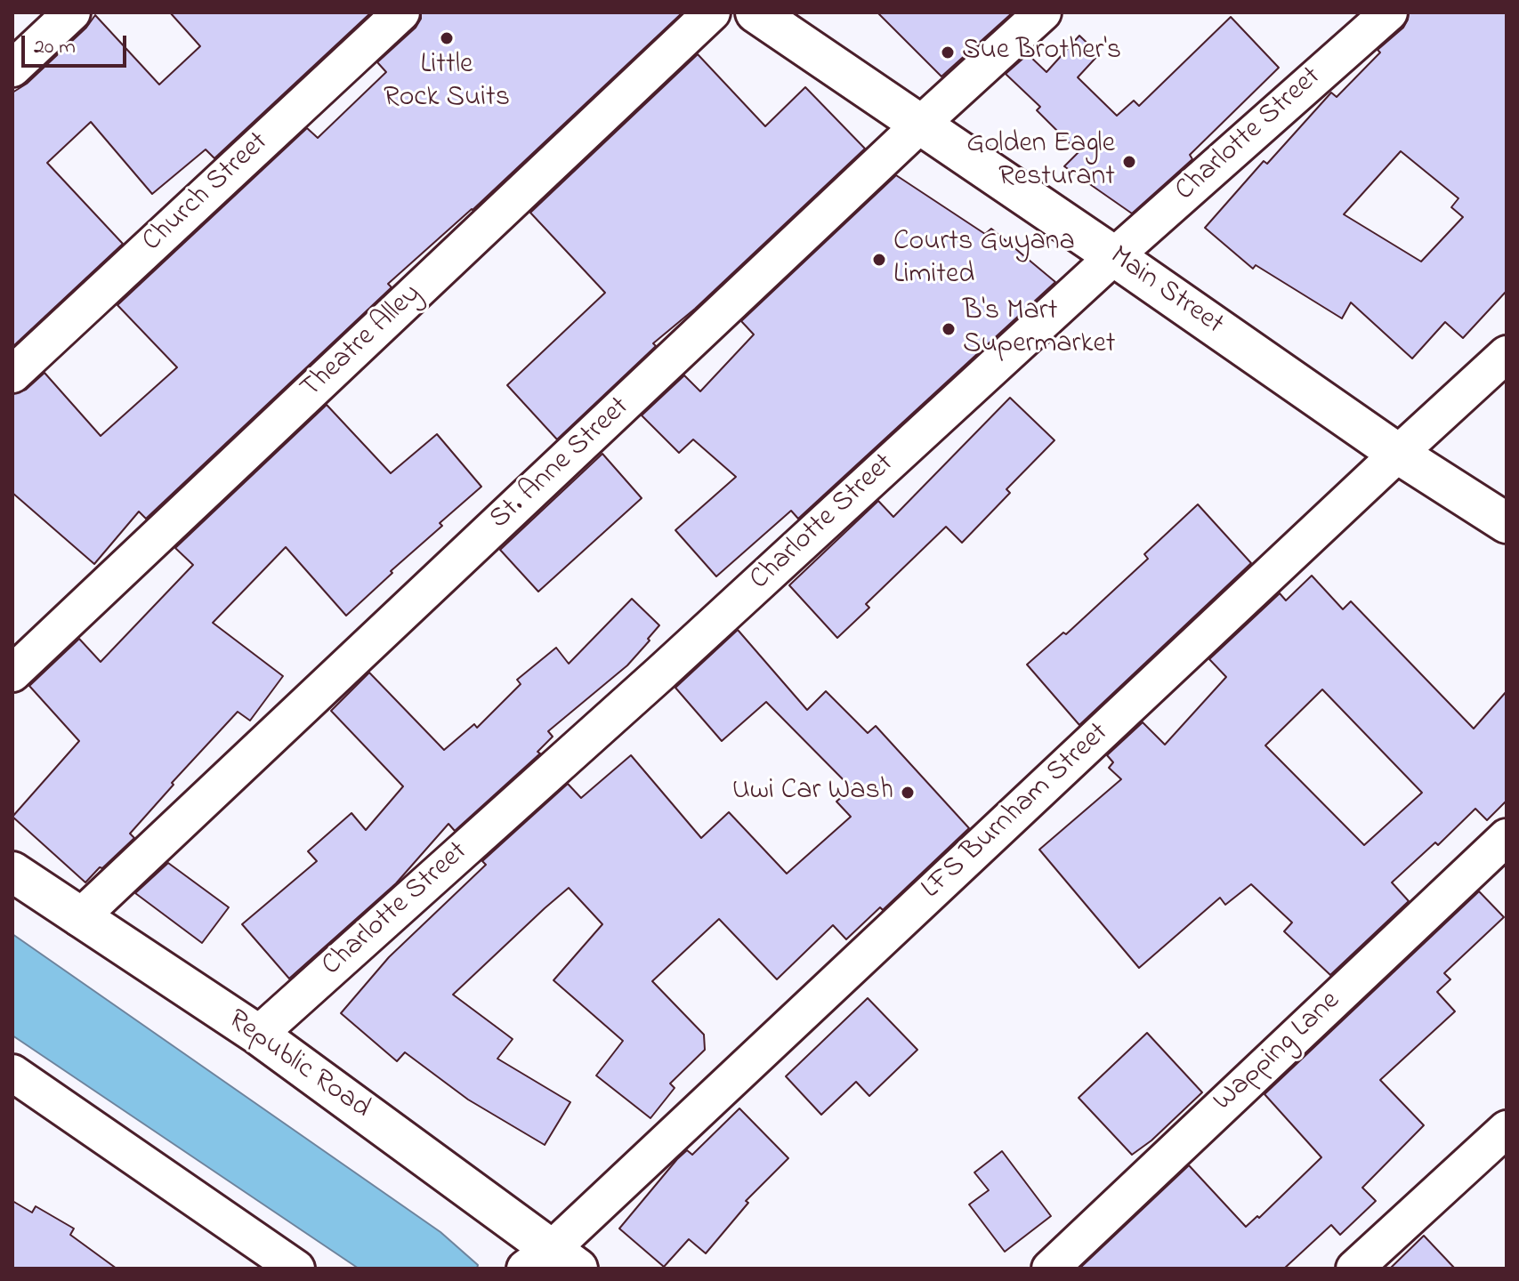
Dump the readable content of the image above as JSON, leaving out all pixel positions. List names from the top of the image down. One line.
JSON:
{"streets":{"street":["Charlotte Street","Church Street","Main Street","Theatre Alley","St. Anne Street","LFS Burnham Street","Wapping Lane","Republic Road"]},"crossings":[["Charlotte Street","Main Street"],["Charlotte Street","Republic Road"],["Main Street","St. Anne Street"],["Main Street","LFS Burnham Street"],["St. Anne Street","Republic Road"],["LFS Burnham Street","Republic Road"]],"places":["Little Rock Suits","Sue Brother's","Golden Eagle Resturant","Courts Guyana Limited","B's Mart Supermarket","Uwi Car Wash"],"scale_bar":"20 m"}
